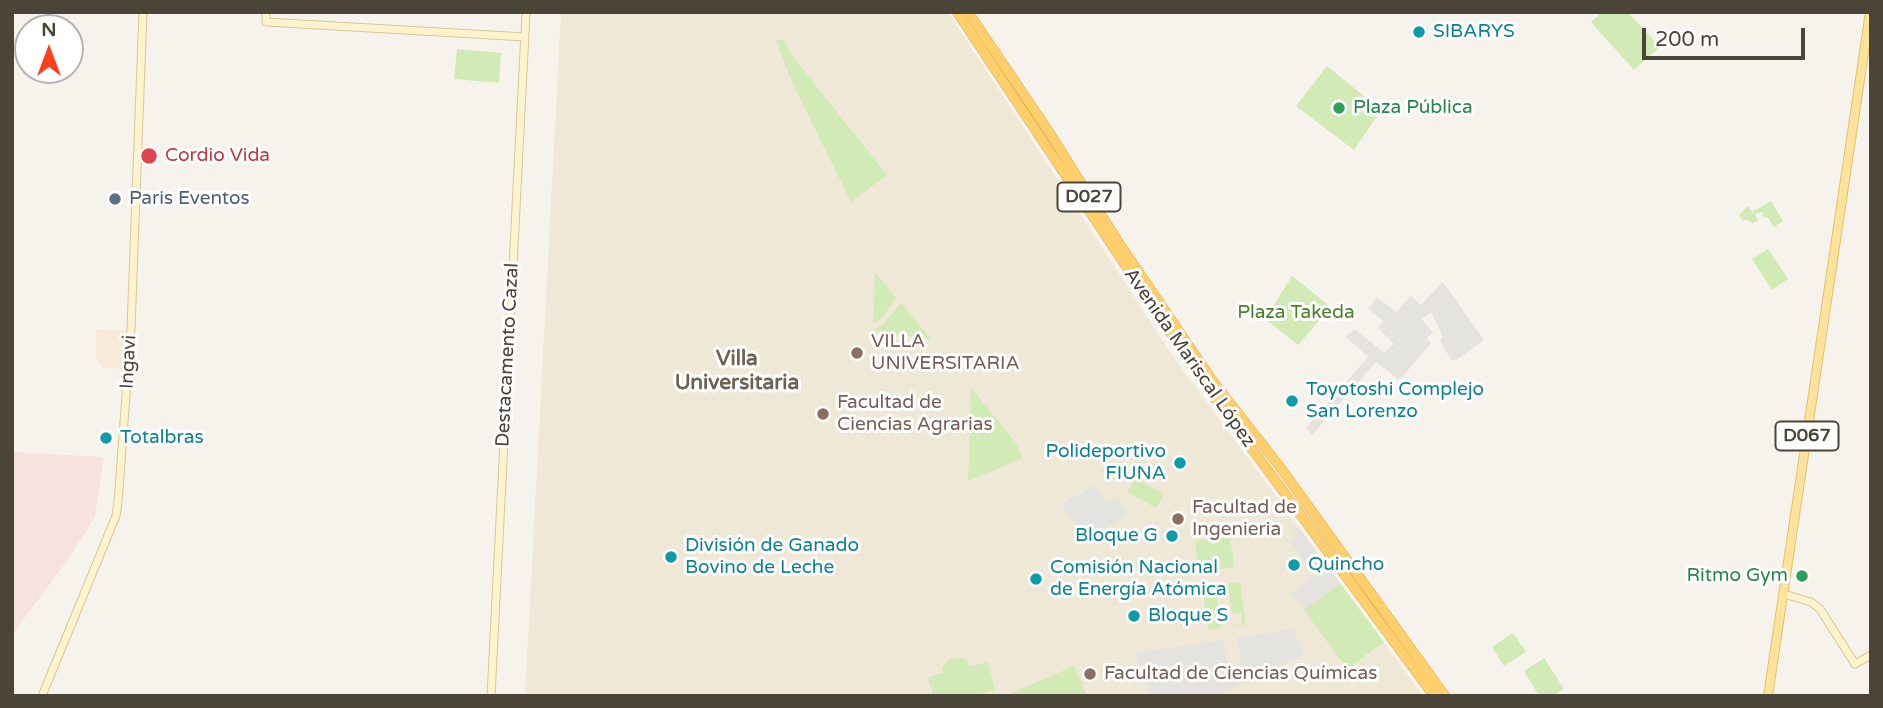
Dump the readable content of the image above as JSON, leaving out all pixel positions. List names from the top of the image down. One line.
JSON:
{"streets":{"highway":["D027","Avenida Mariscal López"],"main road":["D067"],"street":["Destacamento Cazal","Ingavi"]},"districts":["Villa Universitaria"],"parks":["Plaza Takeda"],"places":["SIBARYS","Plaza Pública","Cordio Vida","Paris Eventos","VILLA UNIVERSITARIA","Toyotoshi Complejo San Lorenzo","Facultad de Ciencias Agrarias","Totalbras","Polideportivo FIUNA","Facultad de Ingenieria","Bloque G","División de Ganado Bovino de Leche","Quincho","Ritmo Gym","Comisión Nacional de Energía Atómica","Bloque S","Facultad de Ciencias Químicas"],"scale_bar":"200 m","north":"top"}
